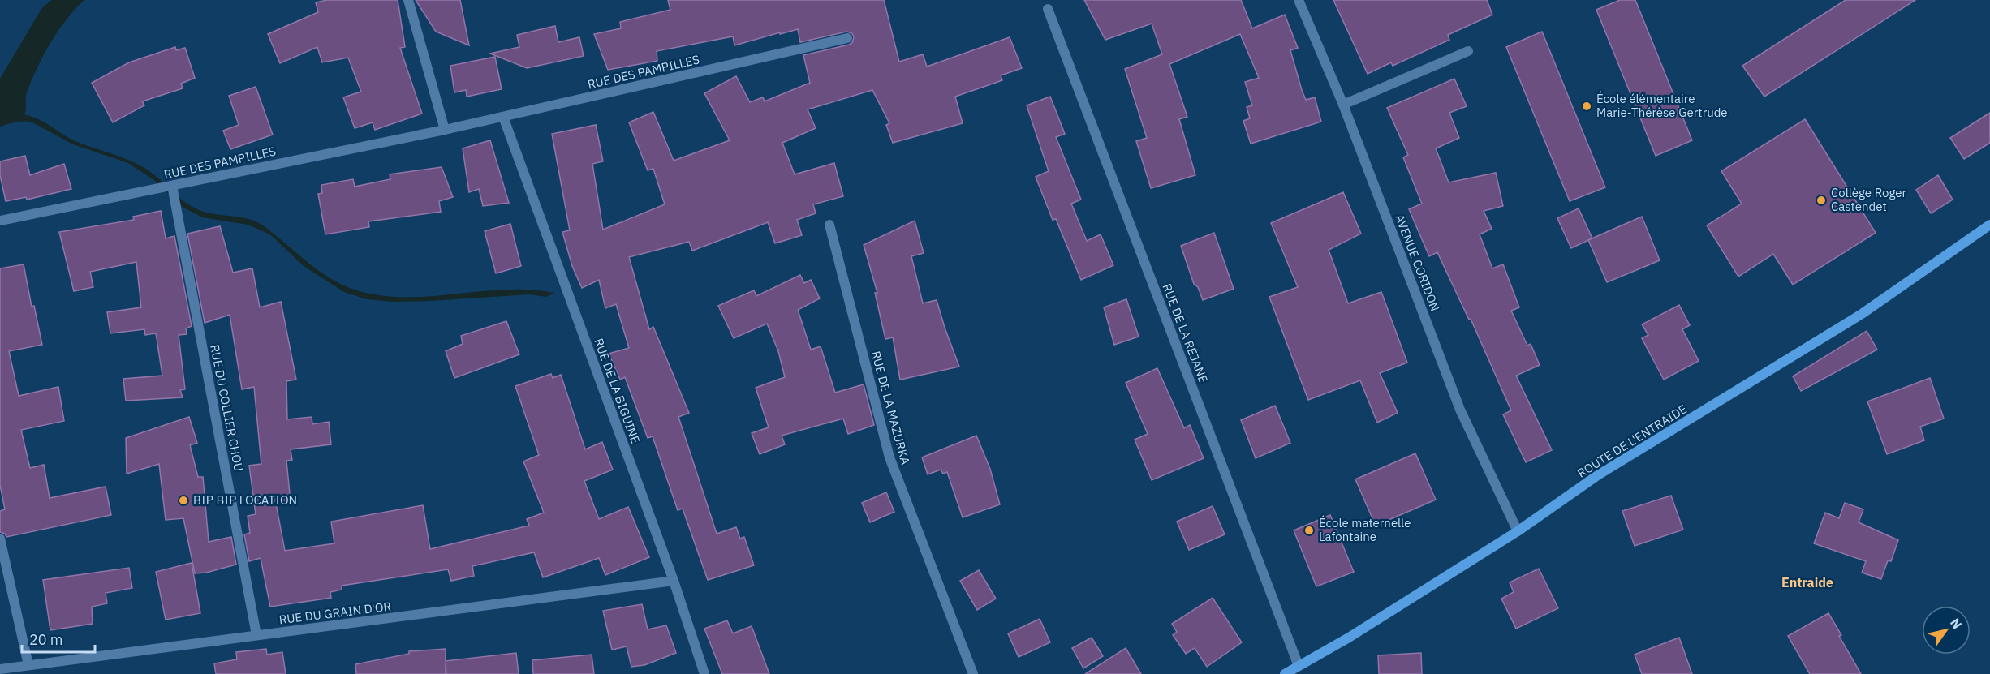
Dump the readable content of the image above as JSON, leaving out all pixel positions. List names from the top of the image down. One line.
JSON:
{"streets":{"street":["RUE DES PAMPILLES","AVENUE CORIDON","RUE DE LA RÉJANE","RUE DE LA BIGUINE","RUE DU COLLIER CHOU","RUE DE LA MAZURKA","ROUTE DE L'ENTRAIDE","RUE DU GRAIN D'OR"]},"crossings":[["RUE DES PAMPILLES","RUE DE LA BIGUINE"],["RUE DES PAMPILLES","RUE DU COLLIER CHOU"],["AVENUE CORIDON","ROUTE DE L'ENTRAIDE"],["RUE DE LA RÉJANE","ROUTE DE L'ENTRAIDE"],["RUE DE LA BIGUINE","RUE DU GRAIN D'OR"],["RUE DU COLLIER CHOU","RUE DU GRAIN D'OR"]],"districts":["Entraide"],"places":["École élémentaire Marie-Thérèse Gertrude","Collège Roger Castendet","BIP BIP LOCATION","École maternelle Lafontaine"],"scale_bar":"20 m","north":"top right"}
